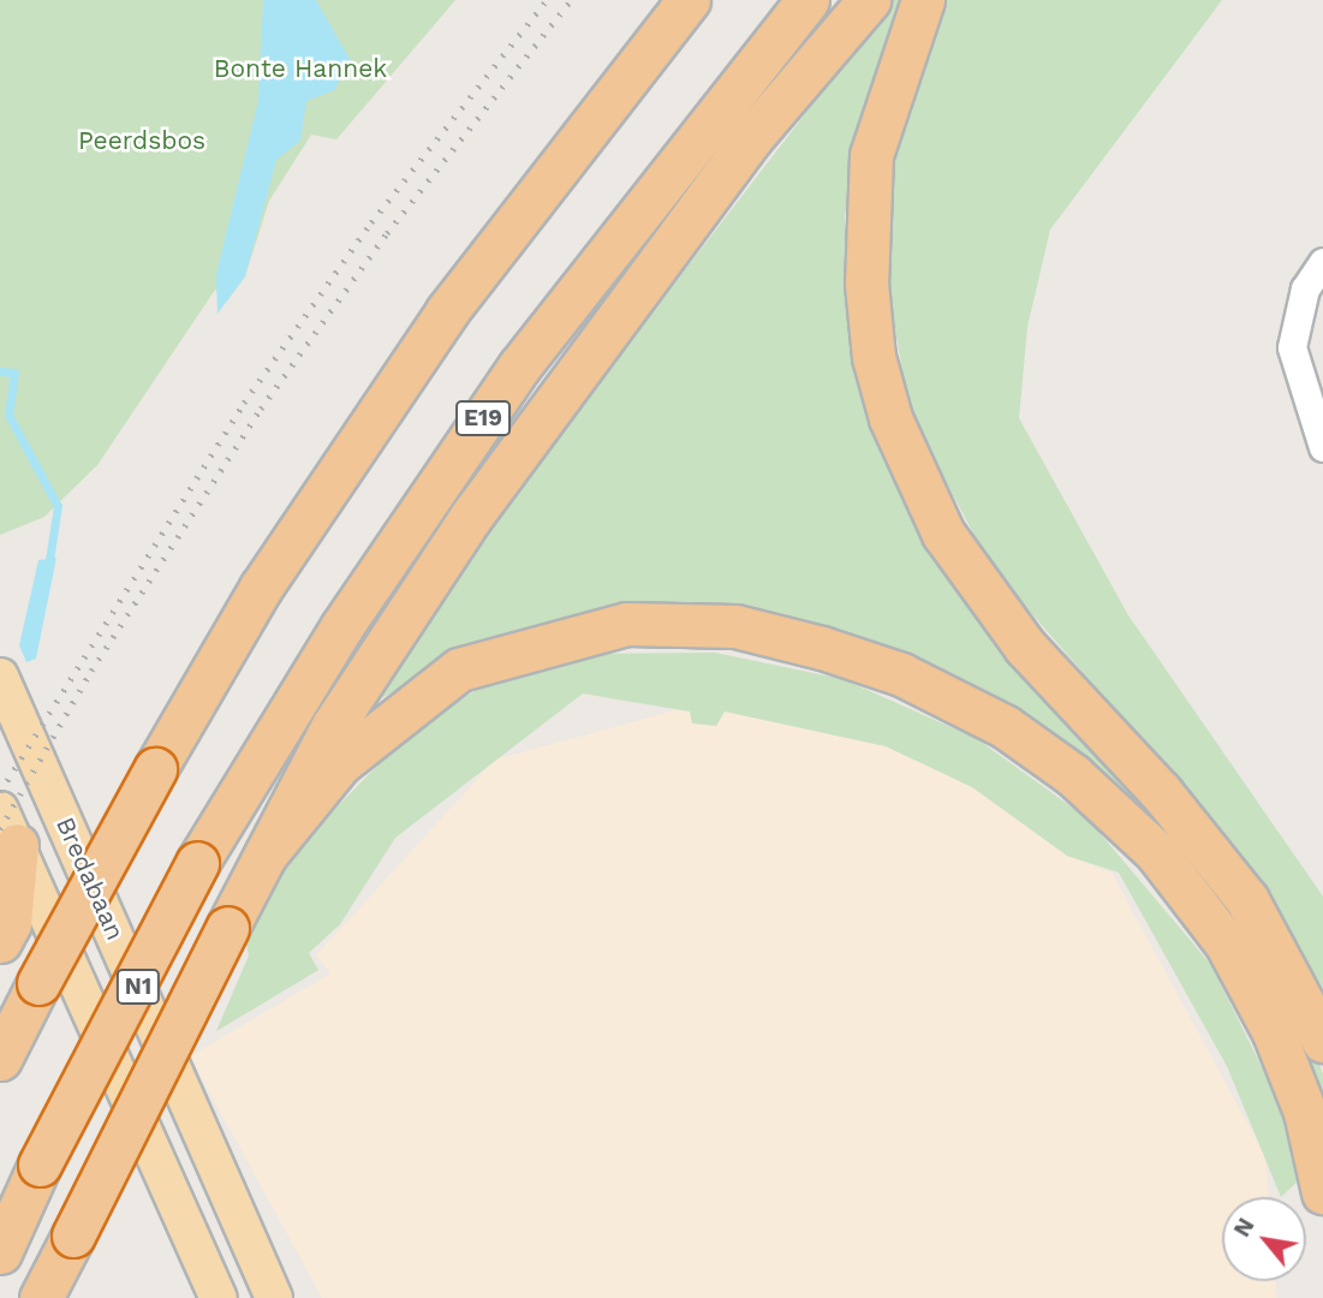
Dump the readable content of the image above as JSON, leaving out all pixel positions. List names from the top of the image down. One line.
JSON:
{"streets":{"highway":["E19"],"main road":["Bredabaan","N1"]},"parks":["Bonte Hannek","Peerdsbos"],"north":"top left"}
